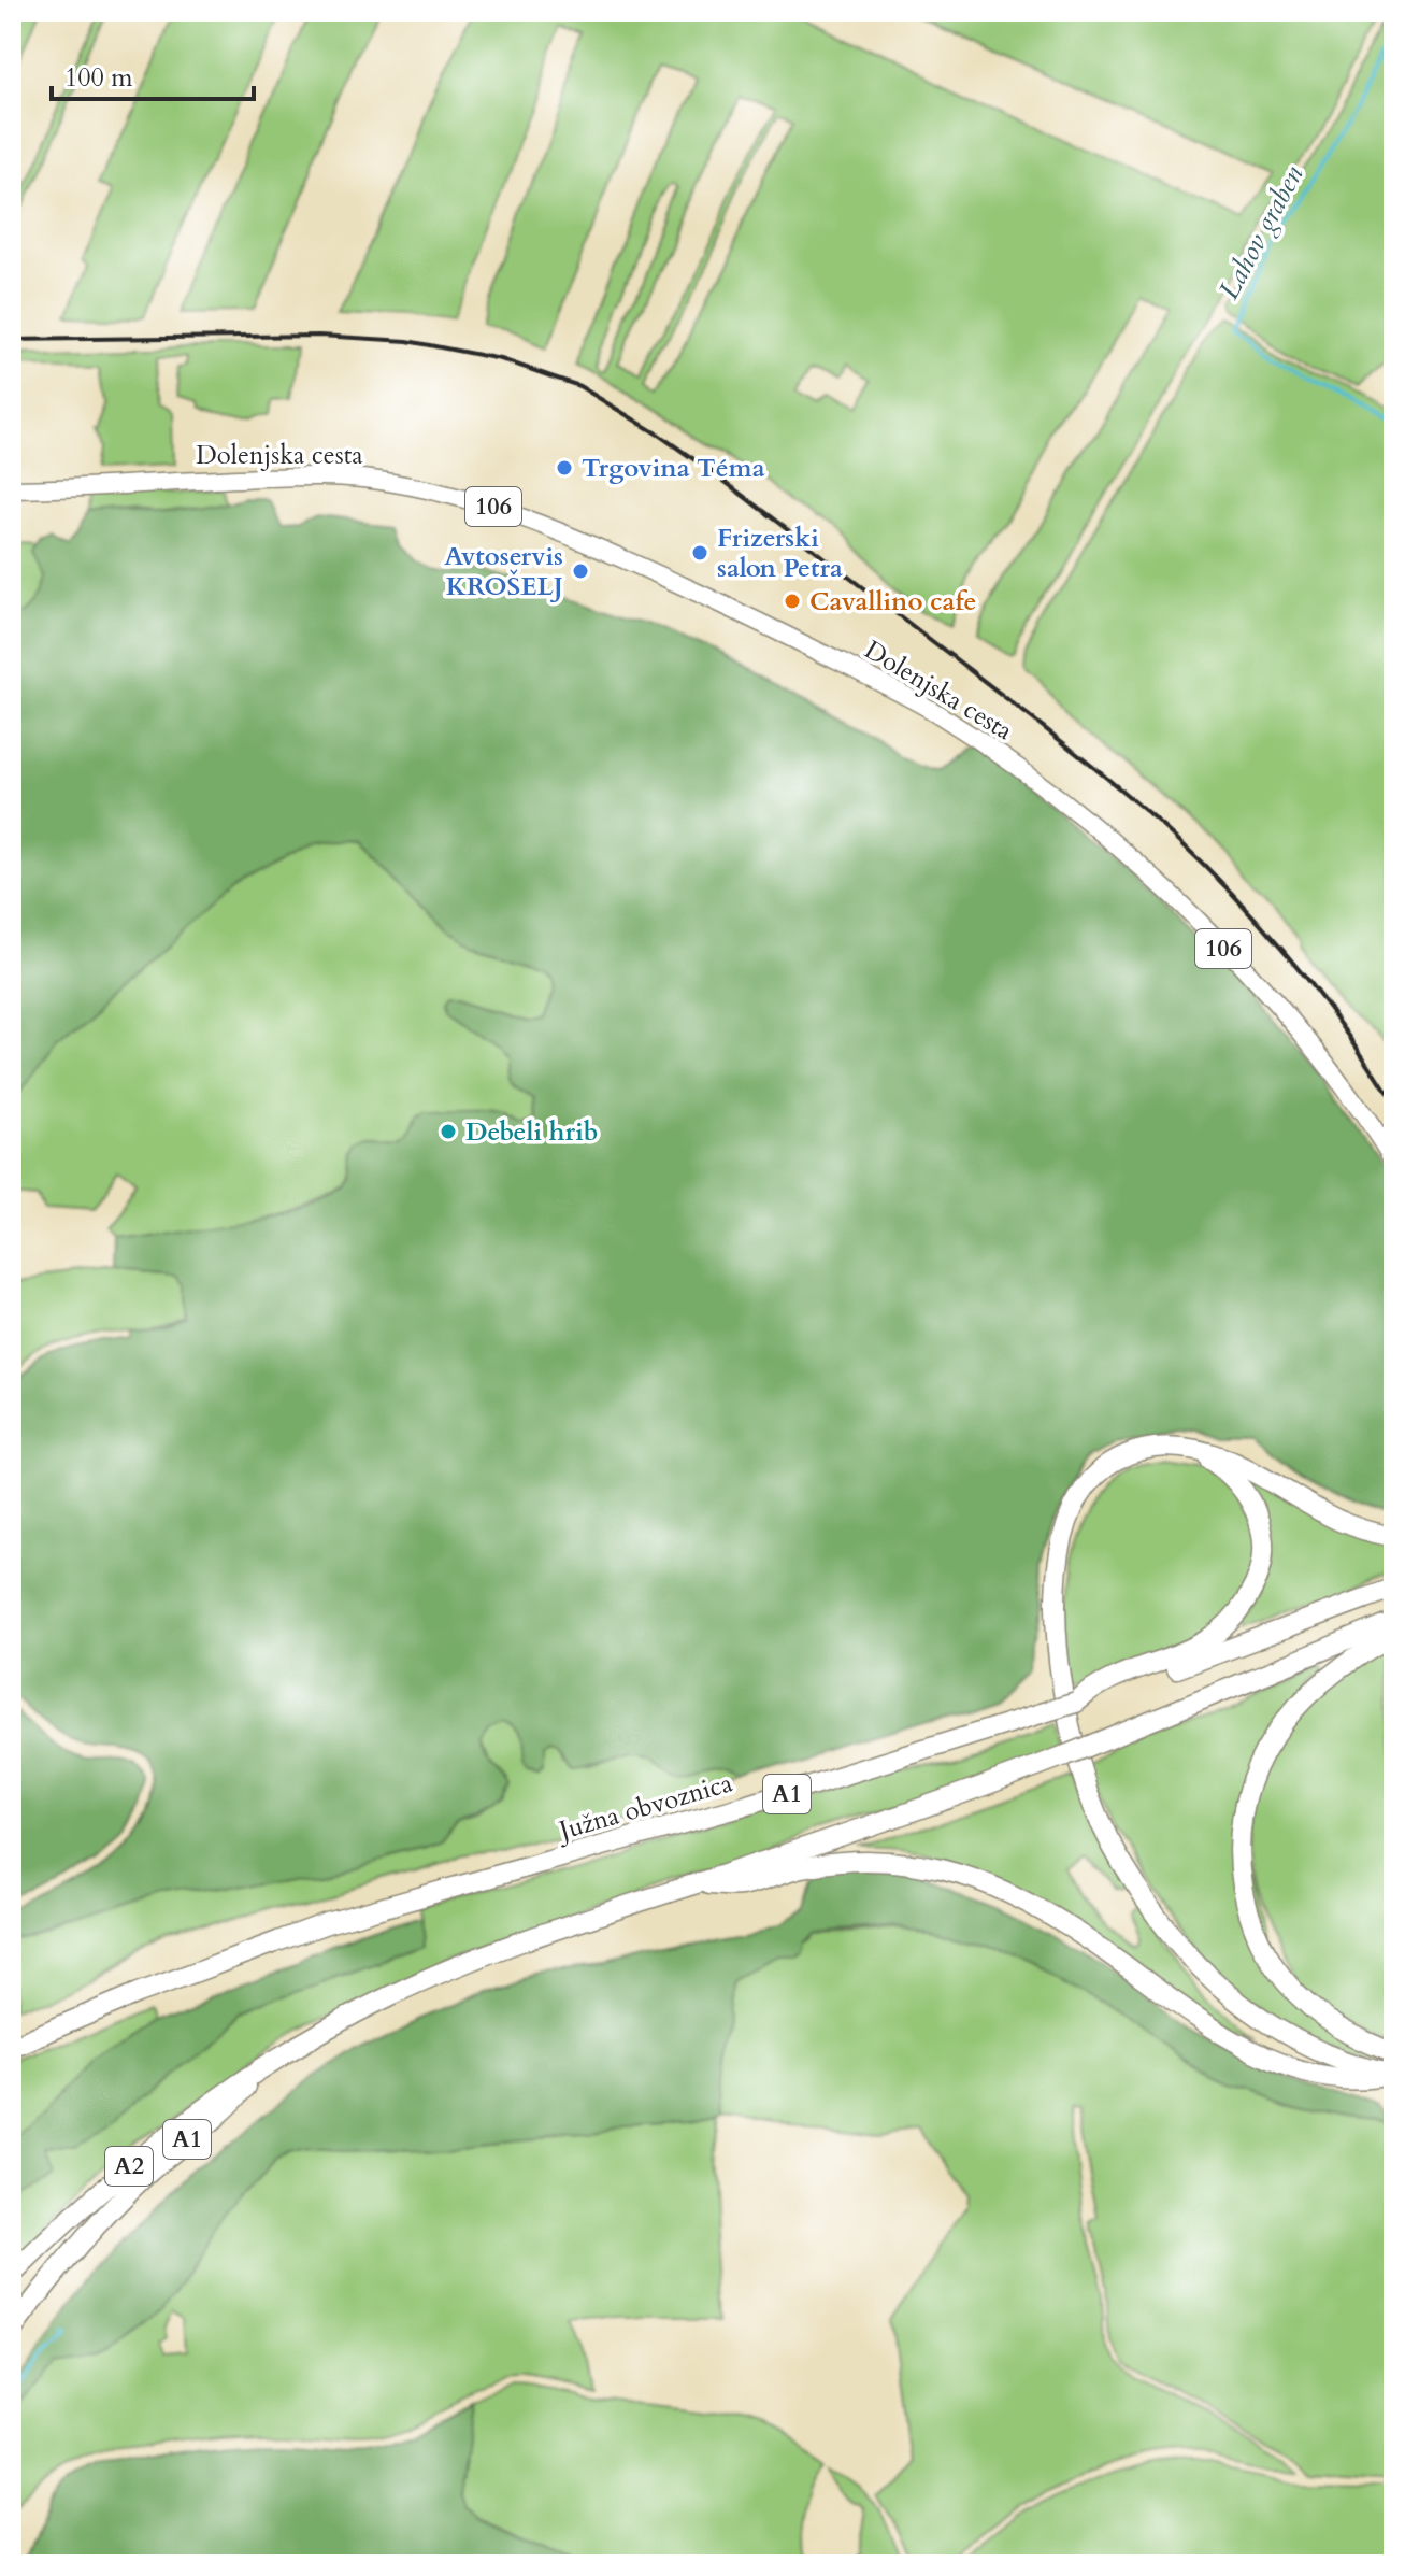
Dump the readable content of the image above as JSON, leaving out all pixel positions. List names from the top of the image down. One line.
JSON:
{"streets":{"highway":["A1","Južna obvoznica","A2"],"main road":["Dolenjska cesta","106"]},"crossings":[["A1","A2"]],"water":["Lahov graben"],"places":["Trgovina Téma","Frizerski salon Petra","Avtoservis KROŠELJ","Cavallino cafe","Debeli hrib"],"scale_bar":"100 m"}
